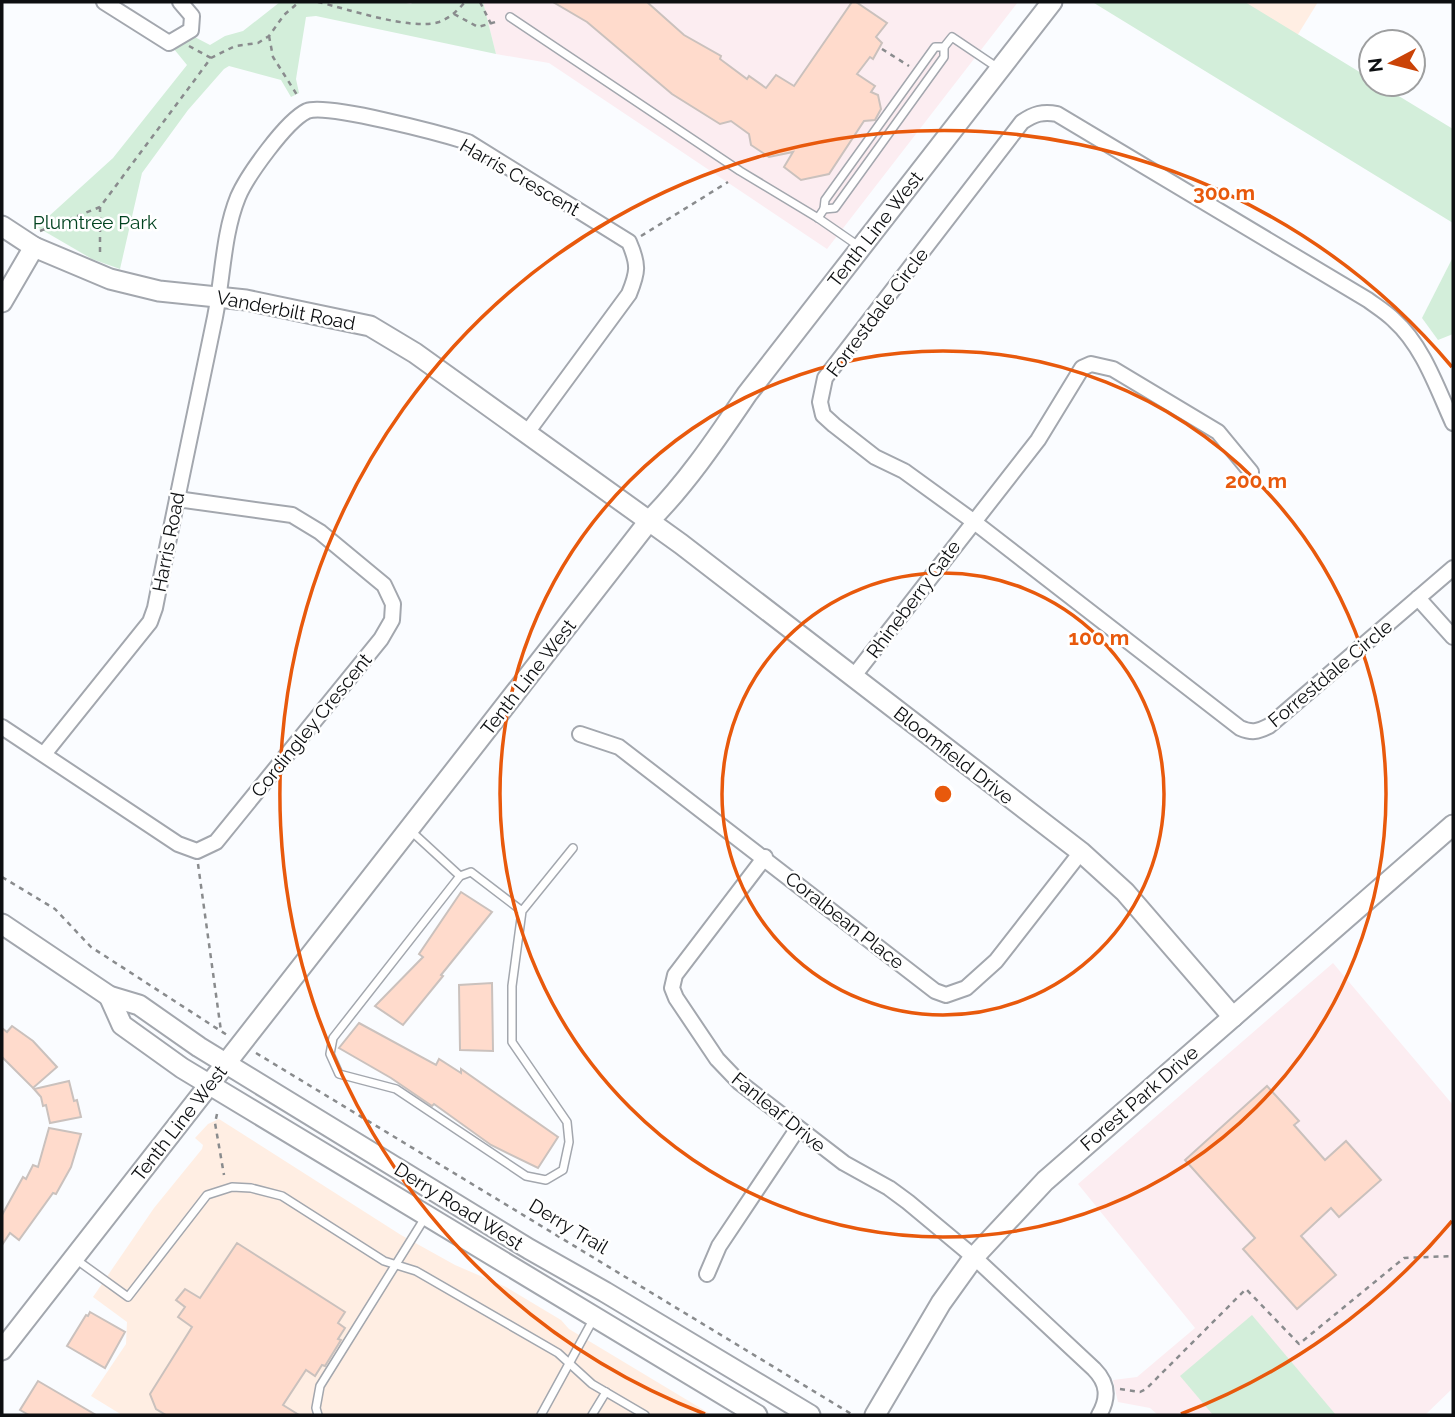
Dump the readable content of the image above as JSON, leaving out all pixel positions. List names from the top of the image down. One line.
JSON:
{"streets":{"street":["Harris Crescent","Tenth Line West","Vanderbilt Road","Forrestdale Circle","Harris Road","Rhineberry Gate","Cordingley Crescent","Bloomfield Drive","Coralbean Place","Forest Park Drive","Fanleaf Drive","Derry Road West"],"path":["Derry Trail"]},"crossings":[["Tenth Line West","Vanderbilt Road"],["Tenth Line West","Bloomfield Drive"],["Tenth Line West","Derry Road West"],["Vanderbilt Road","Harris Road"],["Vanderbilt Road","Bloomfield Drive"],["Forrestdale Circle","Rhineberry Gate"],["Harris Road","Cordingley Crescent"],["Rhineberry Gate","Bloomfield Drive"],["Bloomfield Drive","Coralbean Place"],["Bloomfield Drive","Forest Park Drive"],["Coralbean Place","Fanleaf Drive"],["Forest Park Drive","Fanleaf Drive"]],"parks":["Plumtree Park"],"north":"left","rings":["300 m","200 m","100 m"]}
